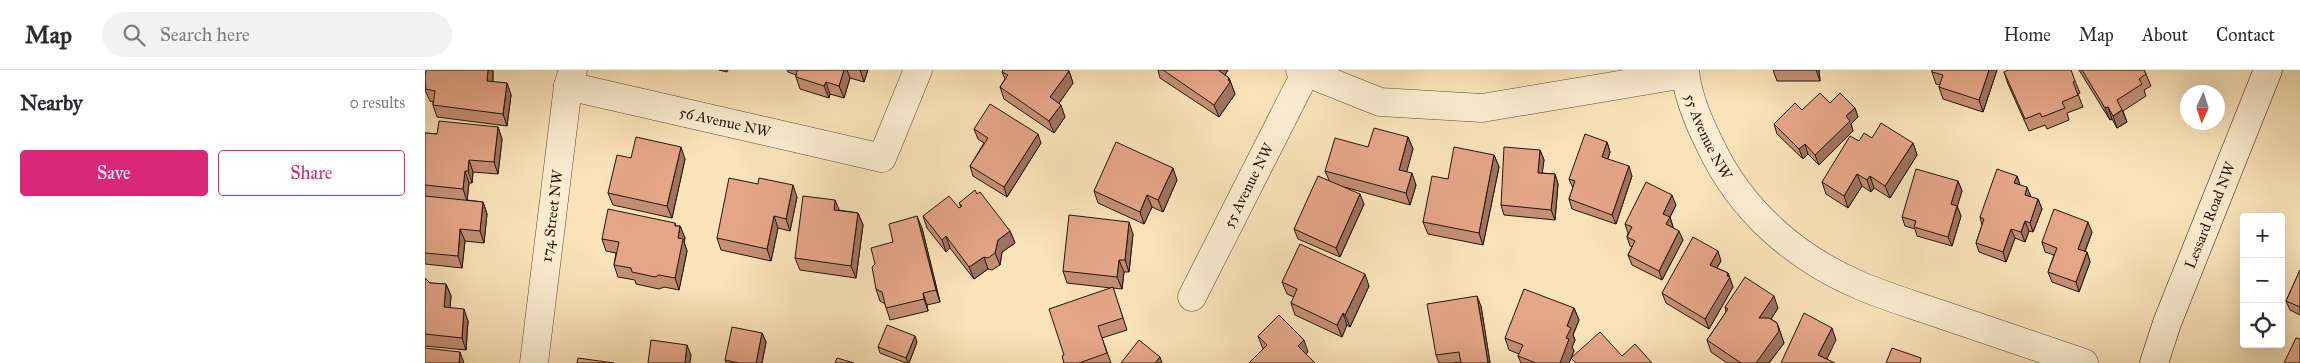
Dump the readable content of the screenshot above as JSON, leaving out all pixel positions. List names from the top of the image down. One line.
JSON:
{"streets":{"street":["56 Avenue NW","55 Avenue NW","174 Street NW","Lessard Road NW"]},"crossings":[["56 Avenue NW","174 Street NW"]],"north":"bottom","page":{"header":"Map","search":"Search here","nav":["Home","Map","About","Contact"],"heading":["Nearby","0 results"],"buttons":["Save","Share"],"map_buttons":["+","−"]}}
